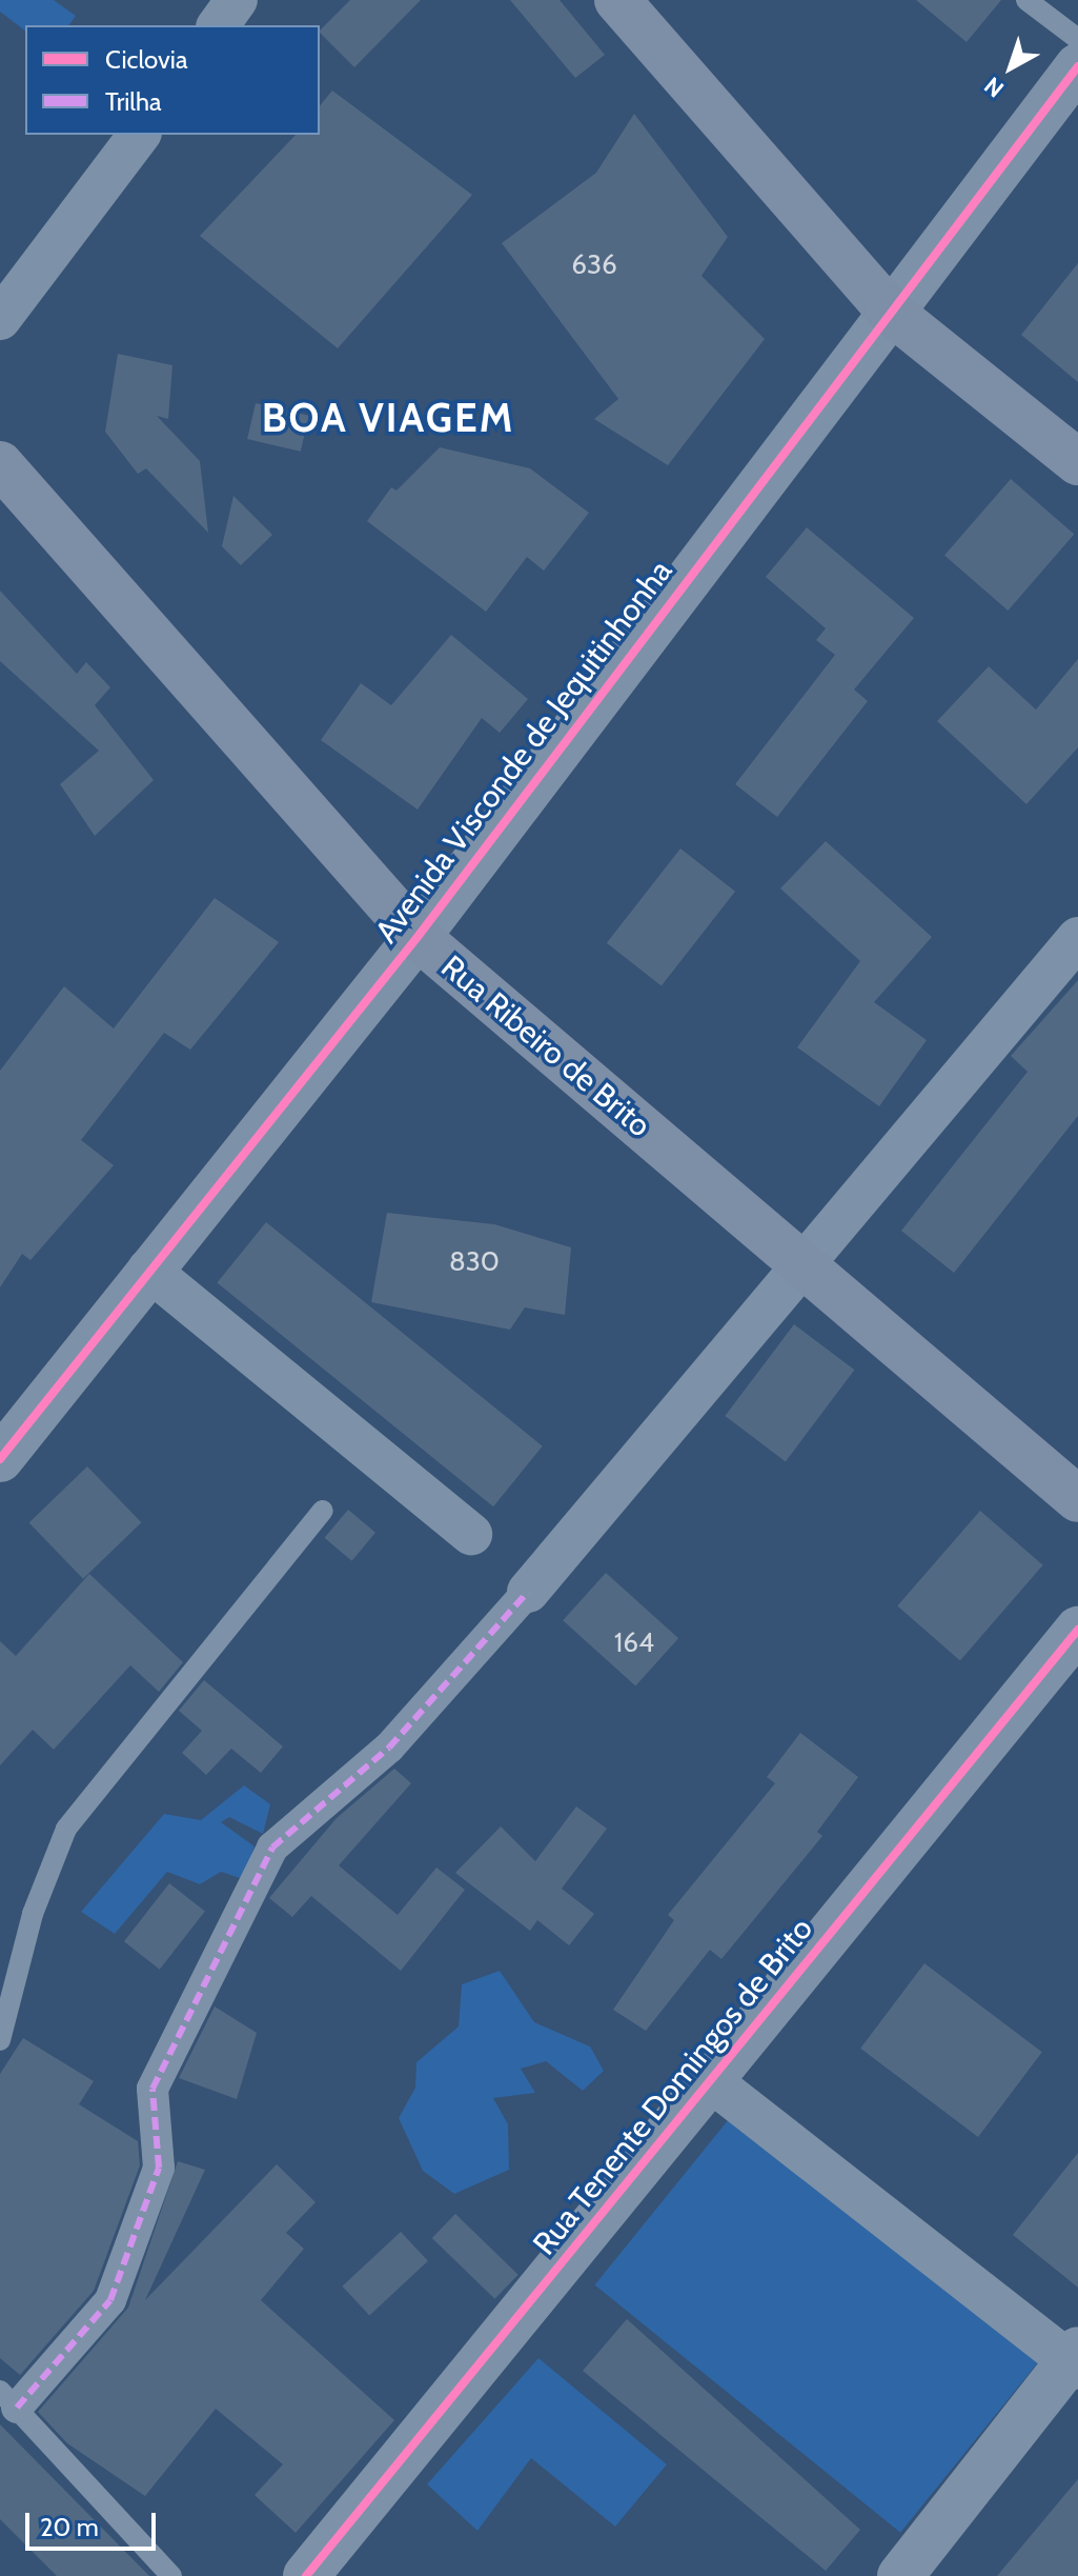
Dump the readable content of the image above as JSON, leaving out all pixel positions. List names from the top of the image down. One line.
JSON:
{"streets":{"main road":["Rua Ribeiro de Brito"],"street":["Avenida Visconde de Jequitinhonha","Rua Tenente Domingos de Brito"]},"crossings":[["Avenida Visconde de Jequitinhonha","Rua Ribeiro de Brito"]],"districts":["BOA VIAGEM"],"house_numbers":["636","830","164"],"legend":["Ciclovia","Trilha"],"scale_bar":"20 m","north":"bottom left"}
